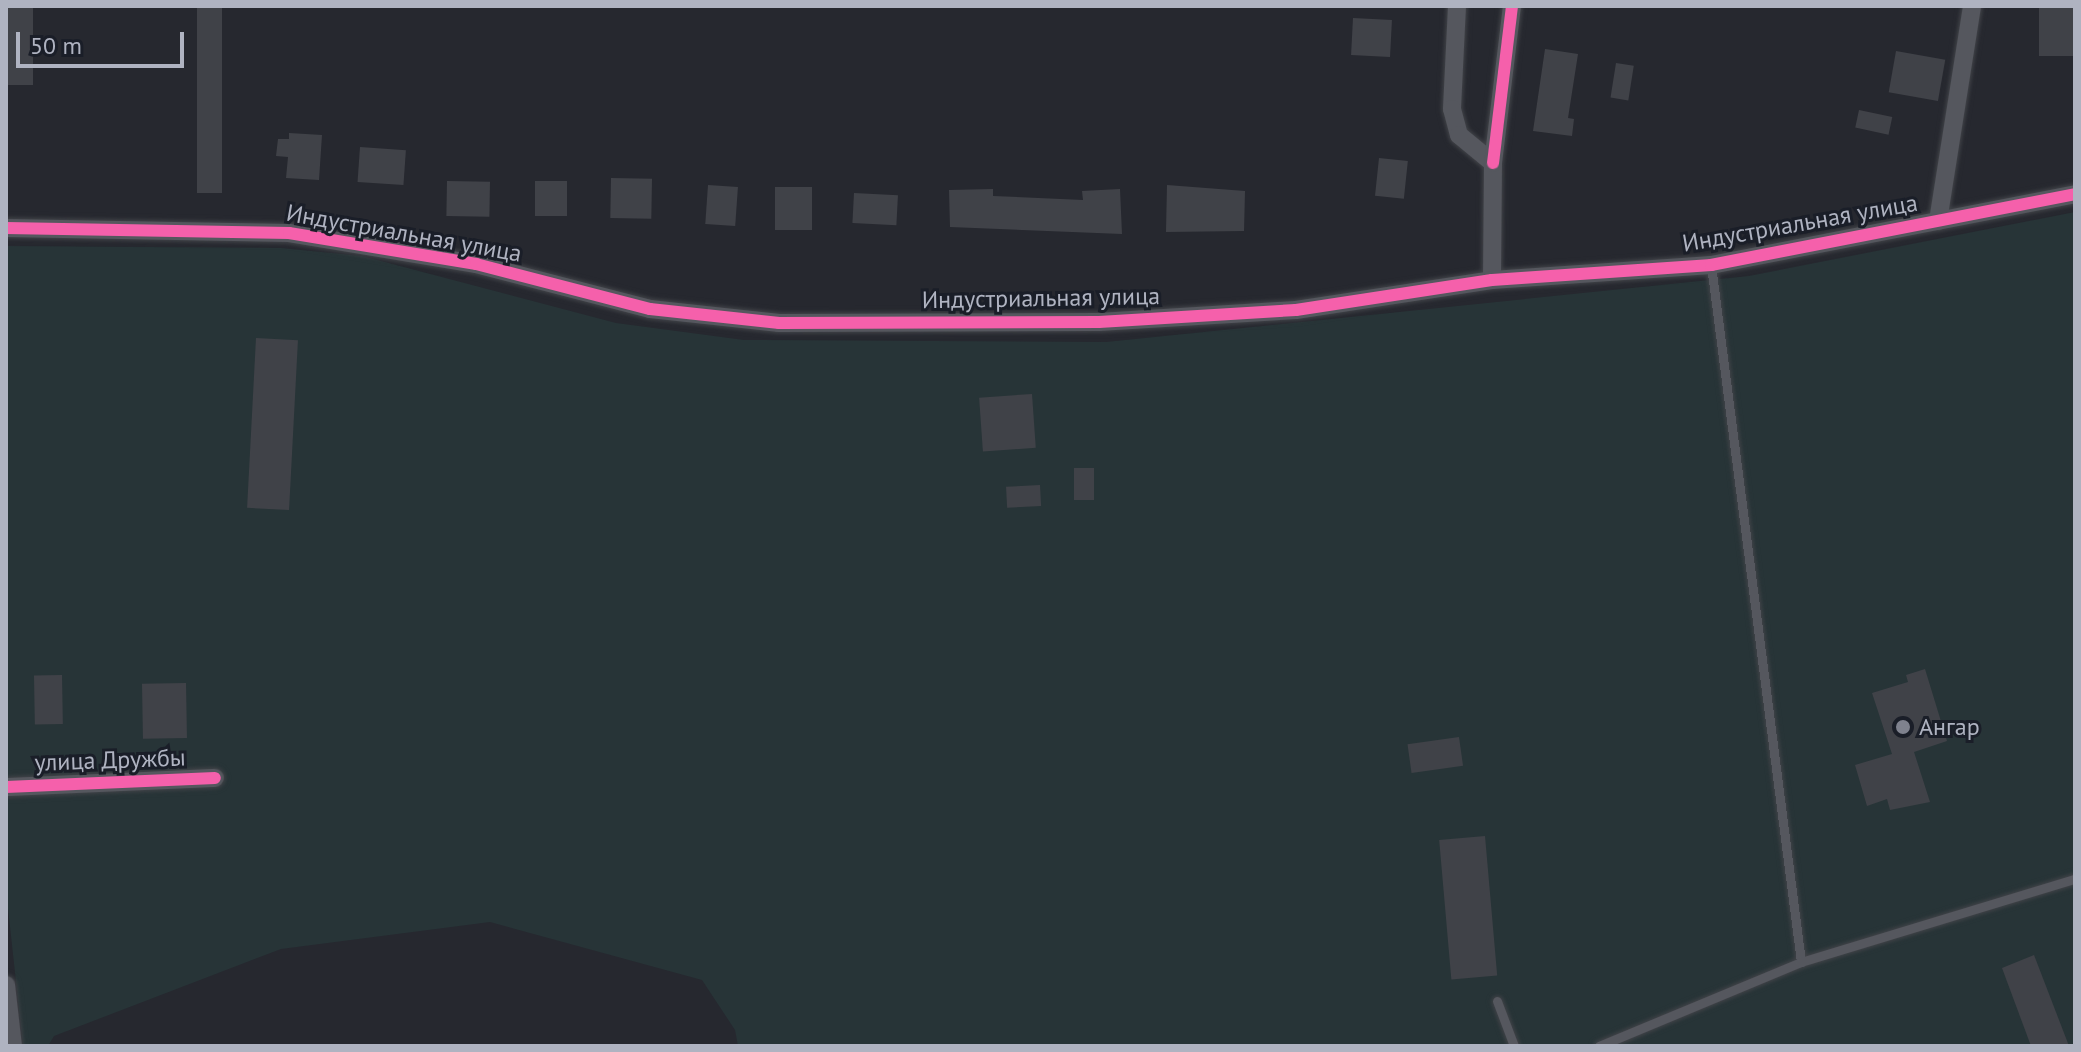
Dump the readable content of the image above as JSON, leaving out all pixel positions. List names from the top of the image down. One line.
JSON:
{"streets":{"street":["Индустриальная улица","улица Дружбы"]},"places":["Ангар"],"scale_bar":"50 m"}
